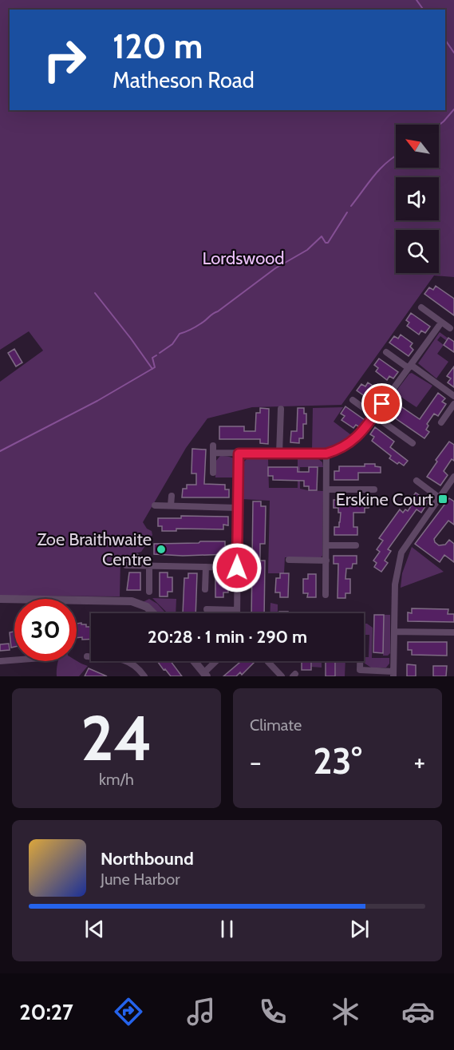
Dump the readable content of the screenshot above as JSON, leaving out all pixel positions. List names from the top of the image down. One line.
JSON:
{"parks":["Lordswood"],"places":{"transit":["Erskine Court"],"other":["Zoe Braithwaite Centre"]},"north":"top left","page":{"turn":["120 m","Matheson Road"],"limit":"30","trip":"20:28 · 1 min · 290 m","tile":[["24","km/h"],"Climate"],"heat":["−","23°","+"],"song":["Northbound","June Harbor"],"tabs":"20:27"}}
